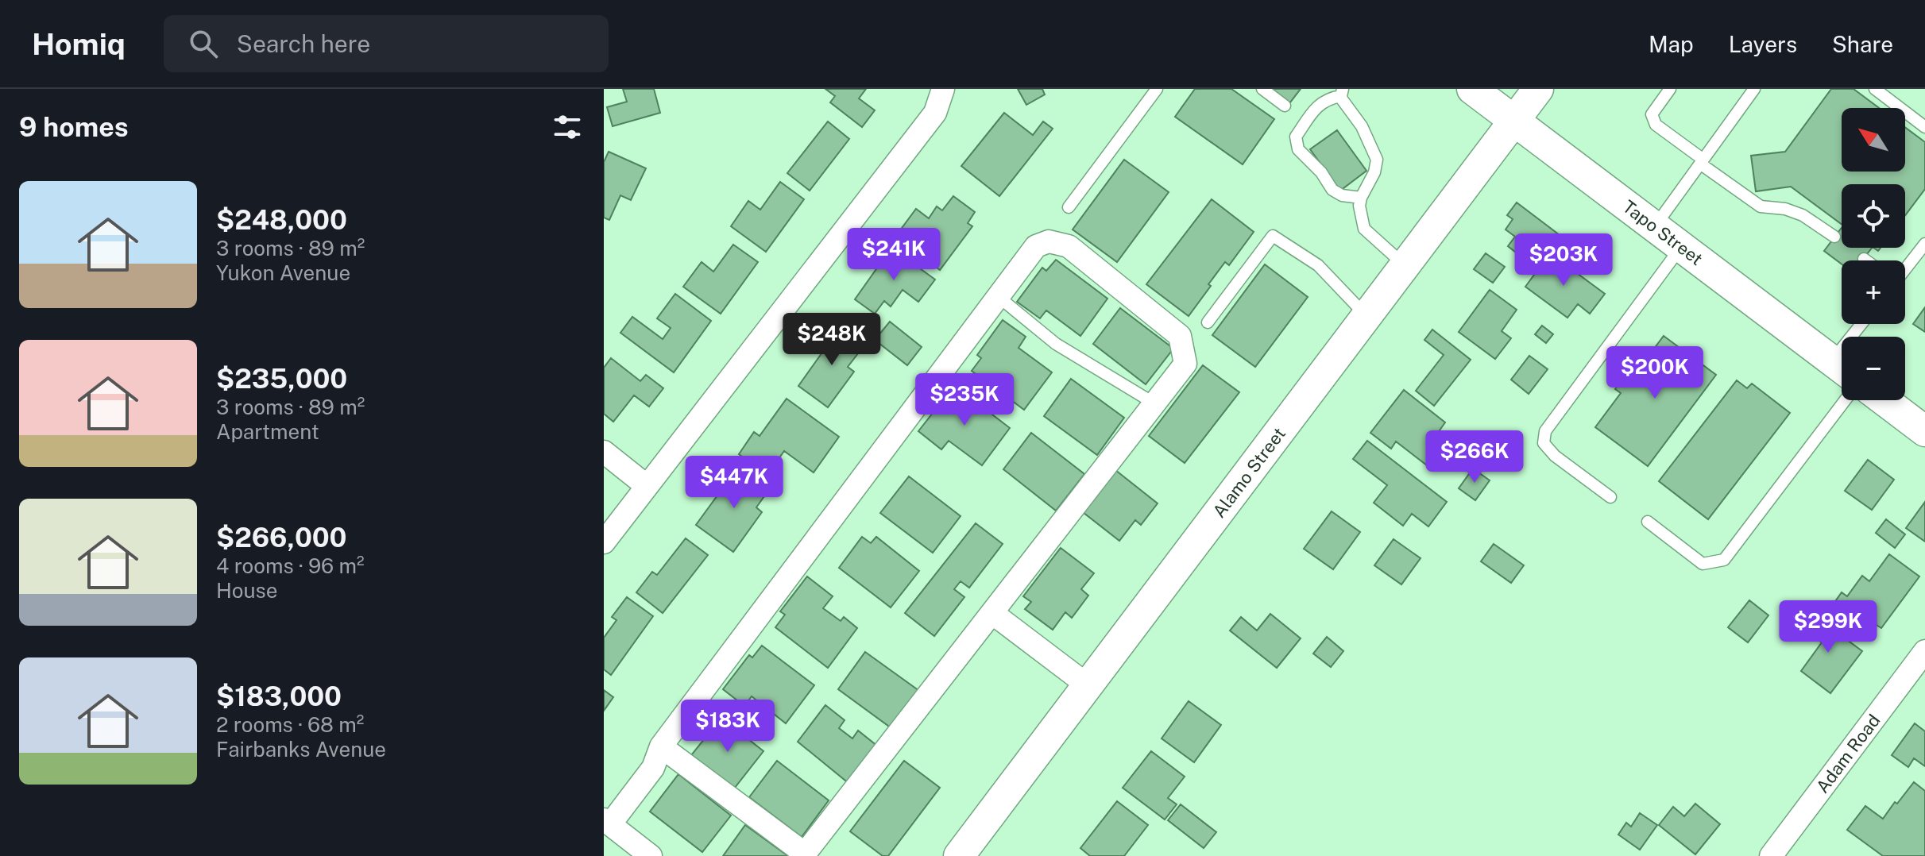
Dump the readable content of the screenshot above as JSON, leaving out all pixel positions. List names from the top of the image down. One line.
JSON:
{"streets":{"main road":["Tapo Street","Alamo Street"],"street":["Adam Road"]},"crossings":[["Tapo Street","Alamo Street"]],"north":"top left","page":{"header":"Homiq","search":"Search here","nav":["Map","Layers","Share"],"heading":"9 homes","map_buttons":["+","−"],"list":[{"name":"$248,000","note":"3 rooms · 89 m² · Yukon Avenue"},{"name":"$235,000","note":"3 rooms · 89 m² · Apartment"},{"name":"$266,000","note":"4 rooms · 96 m² · House"},{"name":"$183,000","note":"2 rooms · 68 m² · Fairbanks Avenue"}],"price":["$241K","$203K","$248K","$200K","$235K","$266K","$447K","$299K","$183K"]}}
